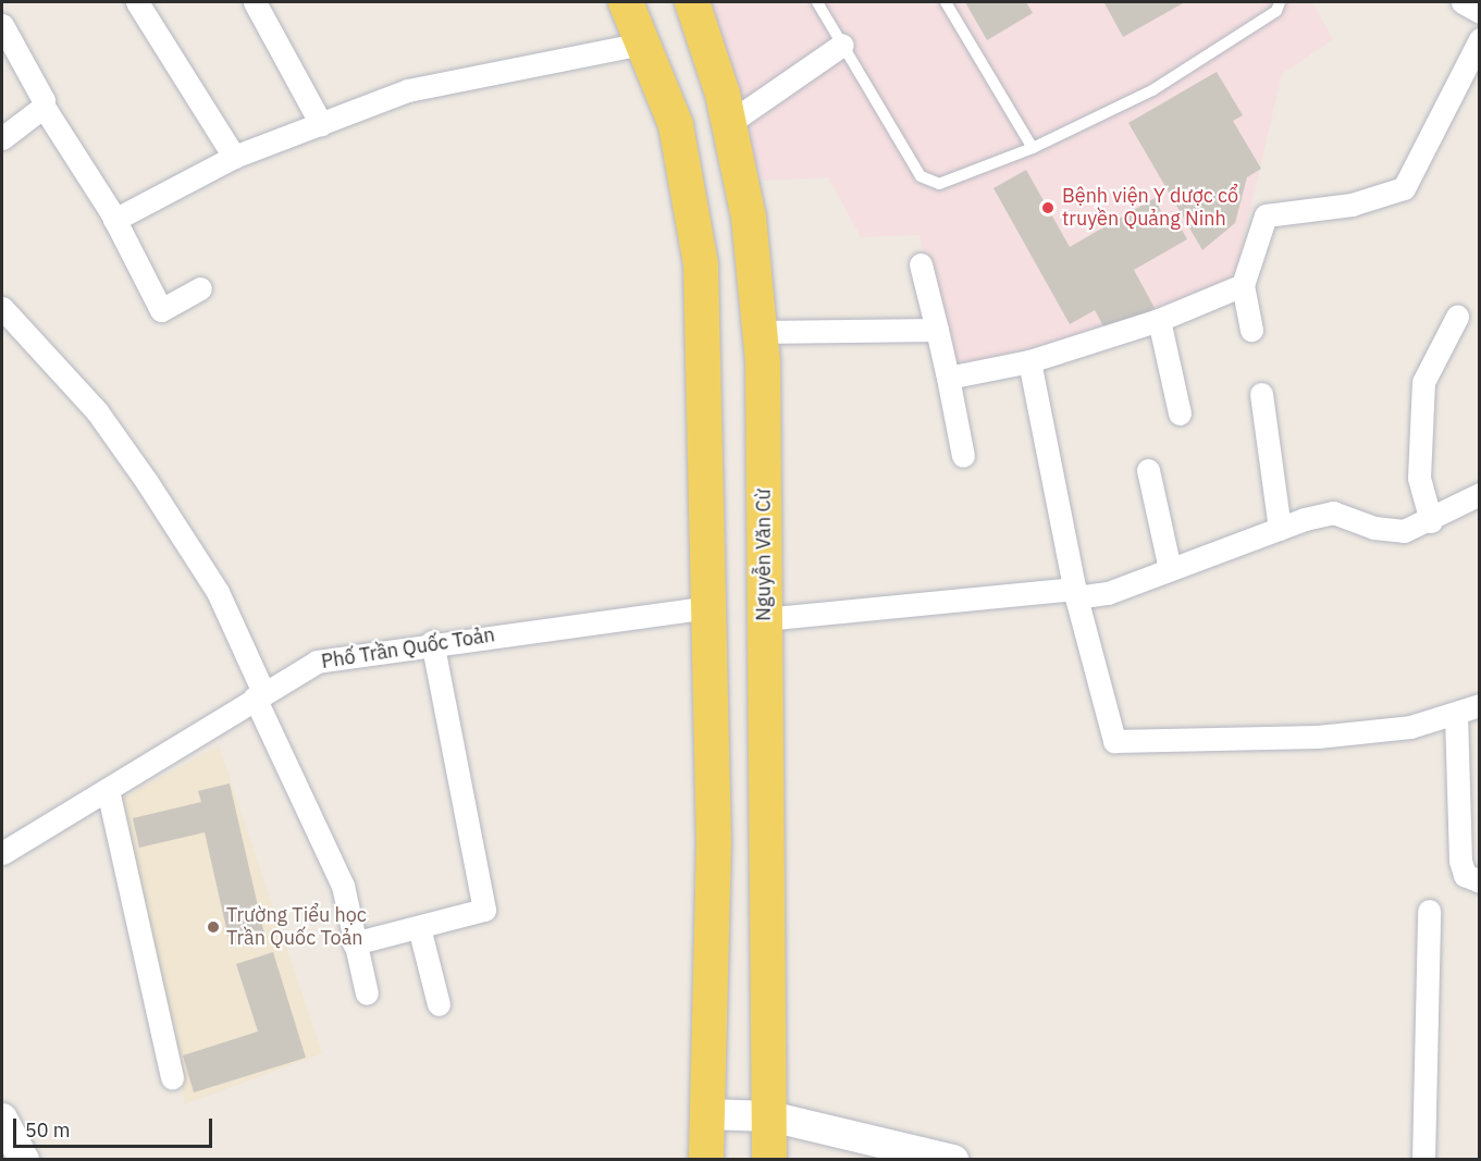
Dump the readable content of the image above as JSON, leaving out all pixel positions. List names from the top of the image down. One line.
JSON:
{"streets":{"main road":["Nguyễn Văn Cừ"],"street":["Phố Trần Quốc Toản"]},"places":["Bệnh viện Y dược cổ truyền Quảng Ninh","Trường Tiểu học Trần Quốc Toản"],"scale_bar":"50 m"}
